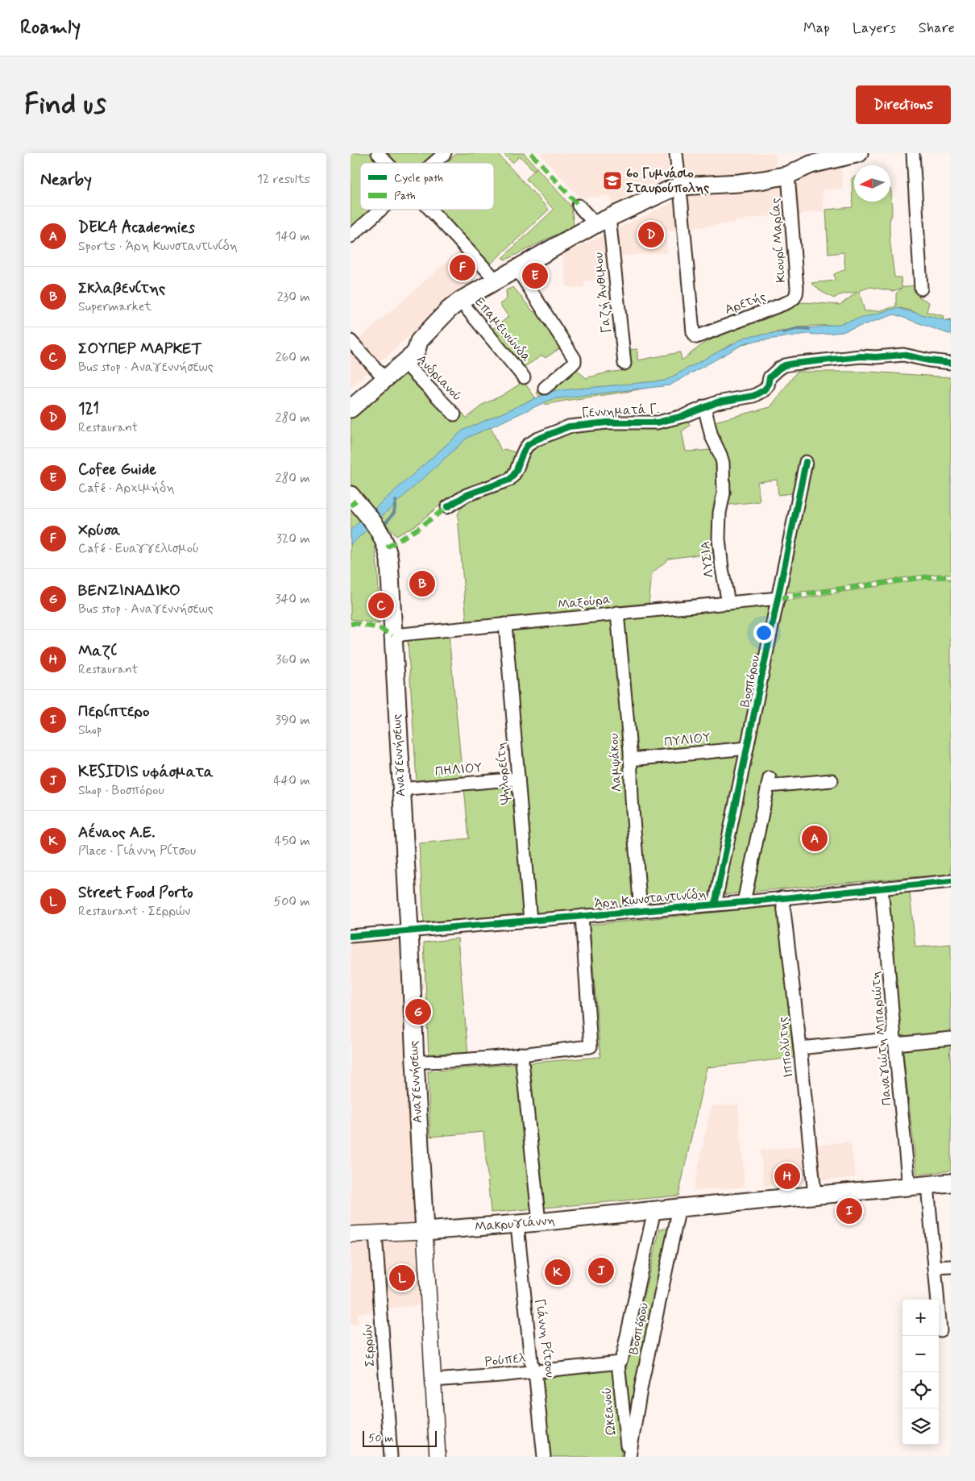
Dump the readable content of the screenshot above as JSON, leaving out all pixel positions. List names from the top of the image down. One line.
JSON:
{"streets":{"main road":["Αναγεννήσεως","Μακρυγιάννη"],"street":["Κιουρί Μαρίας","Γαζή Άνθιμου","Αρετής","Επαμεινώνδα","Ανδριανού","Γεννηματά Γ.","ΛΥΣΙΑ","Μαξούρα","Βοσπόρου","ΠΥΛΙΟΥ","Λαμψάκου","ΠΗΛΙΟΥ","Ψηλορείτη","Άρη Κωνσταντινίδη","Παναγιώτη Μπαριώτη","Ιππολύτης","Γιάννη Ρίτσου","Σερρών","Ρούπελ","Ωκεανού"]},"crossings":[["Κιουρί Μαρίας","Αρετής"],["Γεννηματά Γ.","ΛΥΣΙΑ"],["ΛΥΣΙΑ","Μαξούρα"],["Μαξούρα","Βοσπόρου"],["Μαξούρα","Αναγεννήσεως"],["Μαξούρα","Λαμψάκου"],["Μαξούρα","Ψηλορείτη"],["Βοσπόρου","ΠΥΛΙΟΥ"],["Βοσπόρου","Άρη Κωνσταντινίδη"],["Βοσπόρου","Μακρυγιάννη"],["Βοσπόρου","Ρούπελ"],["Βοσπόρου","Ωκεανού"],["ΠΥΛΙΟΥ","Λαμψάκου"],["Αναγεννήσεως","ΠΗΛΙΟΥ"],["Αναγεννήσεως","Άρη Κωνσταντινίδη"],["Αναγεννήσεως","Μακρυγιάννη"],["Αναγεννήσεως","Ρούπελ"],["Λαμψάκου","Άρη Κωνσταντινίδη"],["ΠΗΛΙΟΥ","Ψηλορείτη"],["Ψηλορείτη","Άρη Κωνσταντινίδη"],["Άρη Κωνσταντινίδη","Παναγιώτη Μπαριώτη"],["Άρη Κωνσταντινίδη","Ιππολύτης"],["Παναγιώτη Μπαριώτη","Μακρυγιάννη"],["Ιππολύτης","Μακρυγιάννη"],["Μακρυγιάννη","Γιάννη Ρίτσου"],["Μακρυγιάννη","Σερρών"],["Γιάννη Ρίτσου","Ρούπελ"],["Ρούπελ","Ωκεανού"]],"places":{"school or university":["6ο Γυμνάσιο Σταυρούπολης"]},"legend":["Cycle path","Path"],"scale_bar":"50 m","north":"left","page":{"header":"Roamly","nav":["Map","Layers","Share"],"buttons":"Directions","title":"Find us","heading":["Nearby","12 results"],"list":[{"mark":"A","name":"DEKA Academies","note":"Sports · Άρη Κωνσταντινίδη","value":"140 m"},{"mark":"B","name":"Σκλαβενίτης","note":"Supermarket","value":"230 m"},{"mark":"C","name":"ΣΟΥΠΕΡ ΜΑΡΚΕΤ","note":"Bus stop · Αναγεννήσεως","value":"260 m"},{"mark":"D","name":"121","note":"Restaurant","value":"280 m"},{"mark":"E","name":"Cofee Guide","note":"Café · Αρχιμήδη","value":"280 m"},{"mark":"F","name":"Χρύσα","note":"Café · Ευαγγελισμού","value":"320 m"},{"mark":"G","name":"ΒΕΝΖΙΝΑΔΙΚΟ","note":"Bus stop · Αναγεννήσεως","value":"340 m"},{"mark":"H","name":"Μαζί","note":"Restaurant","value":"360 m"},{"mark":"I","name":"Περίπτερο","note":"Shop","value":"390 m"},{"mark":"J","name":"KESIDIS υφάσματα","note":"Shop · Βοσπόρου","value":"440 m"},{"mark":"K","name":"Αέναος Α.Ε.","note":"Place · Γιάννη Ρίτσου","value":"450 m"},{"mark":"L","name":"Street Food Porto","note":"Restaurant · Σερρών","value":"500 m"}],"pins":["D","F","E","B","C","A","G","H","I","J","K","L"],"map_buttons":["+","−"],"scale":"50 m"}}
